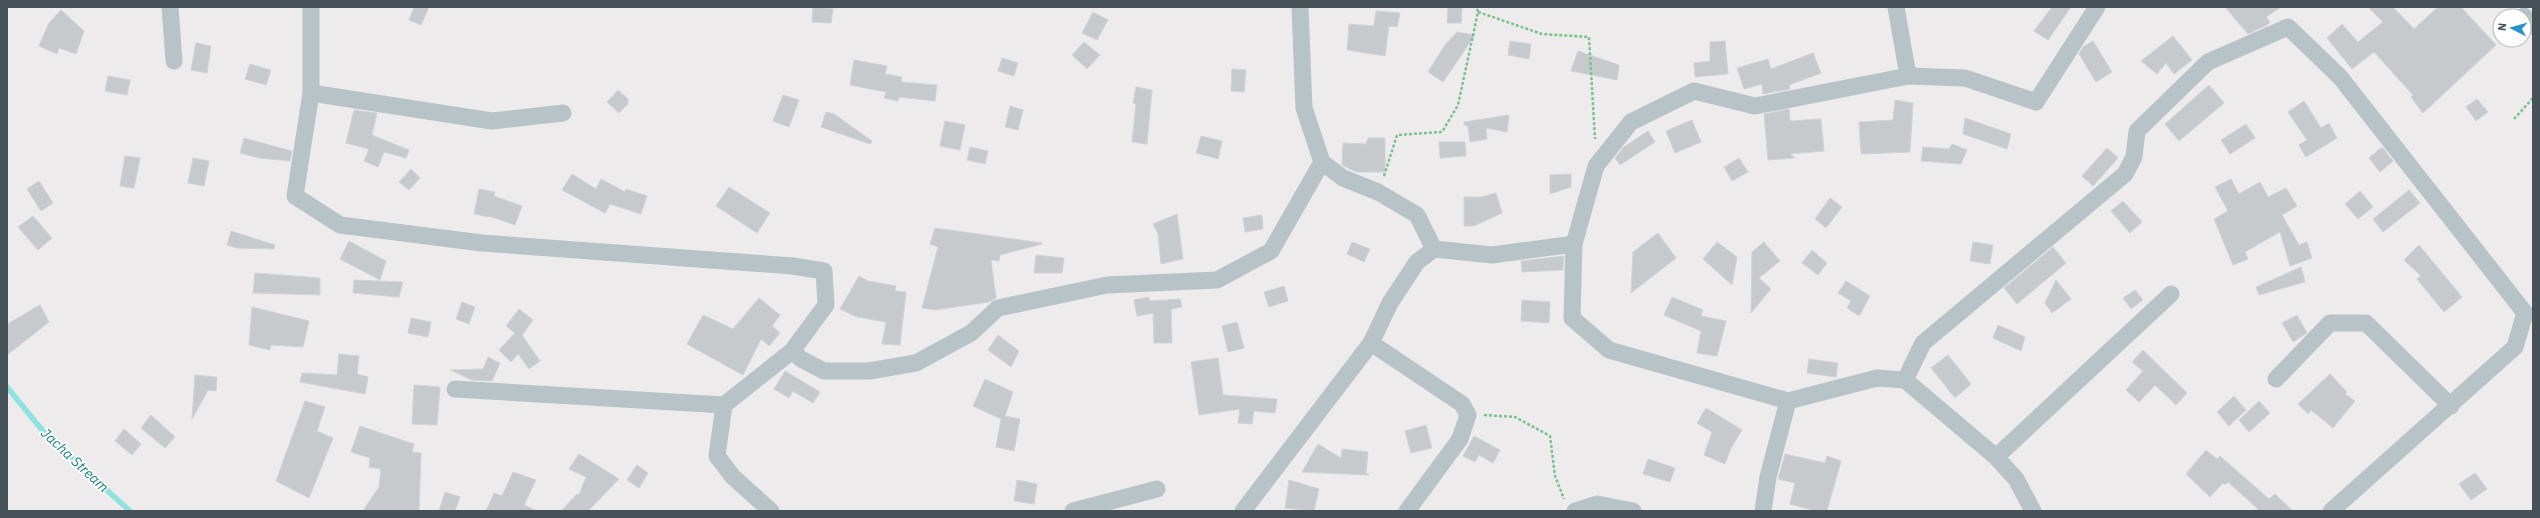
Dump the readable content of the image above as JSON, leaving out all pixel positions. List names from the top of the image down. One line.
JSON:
{"water":["Jacha Stream"],"north":"left"}
